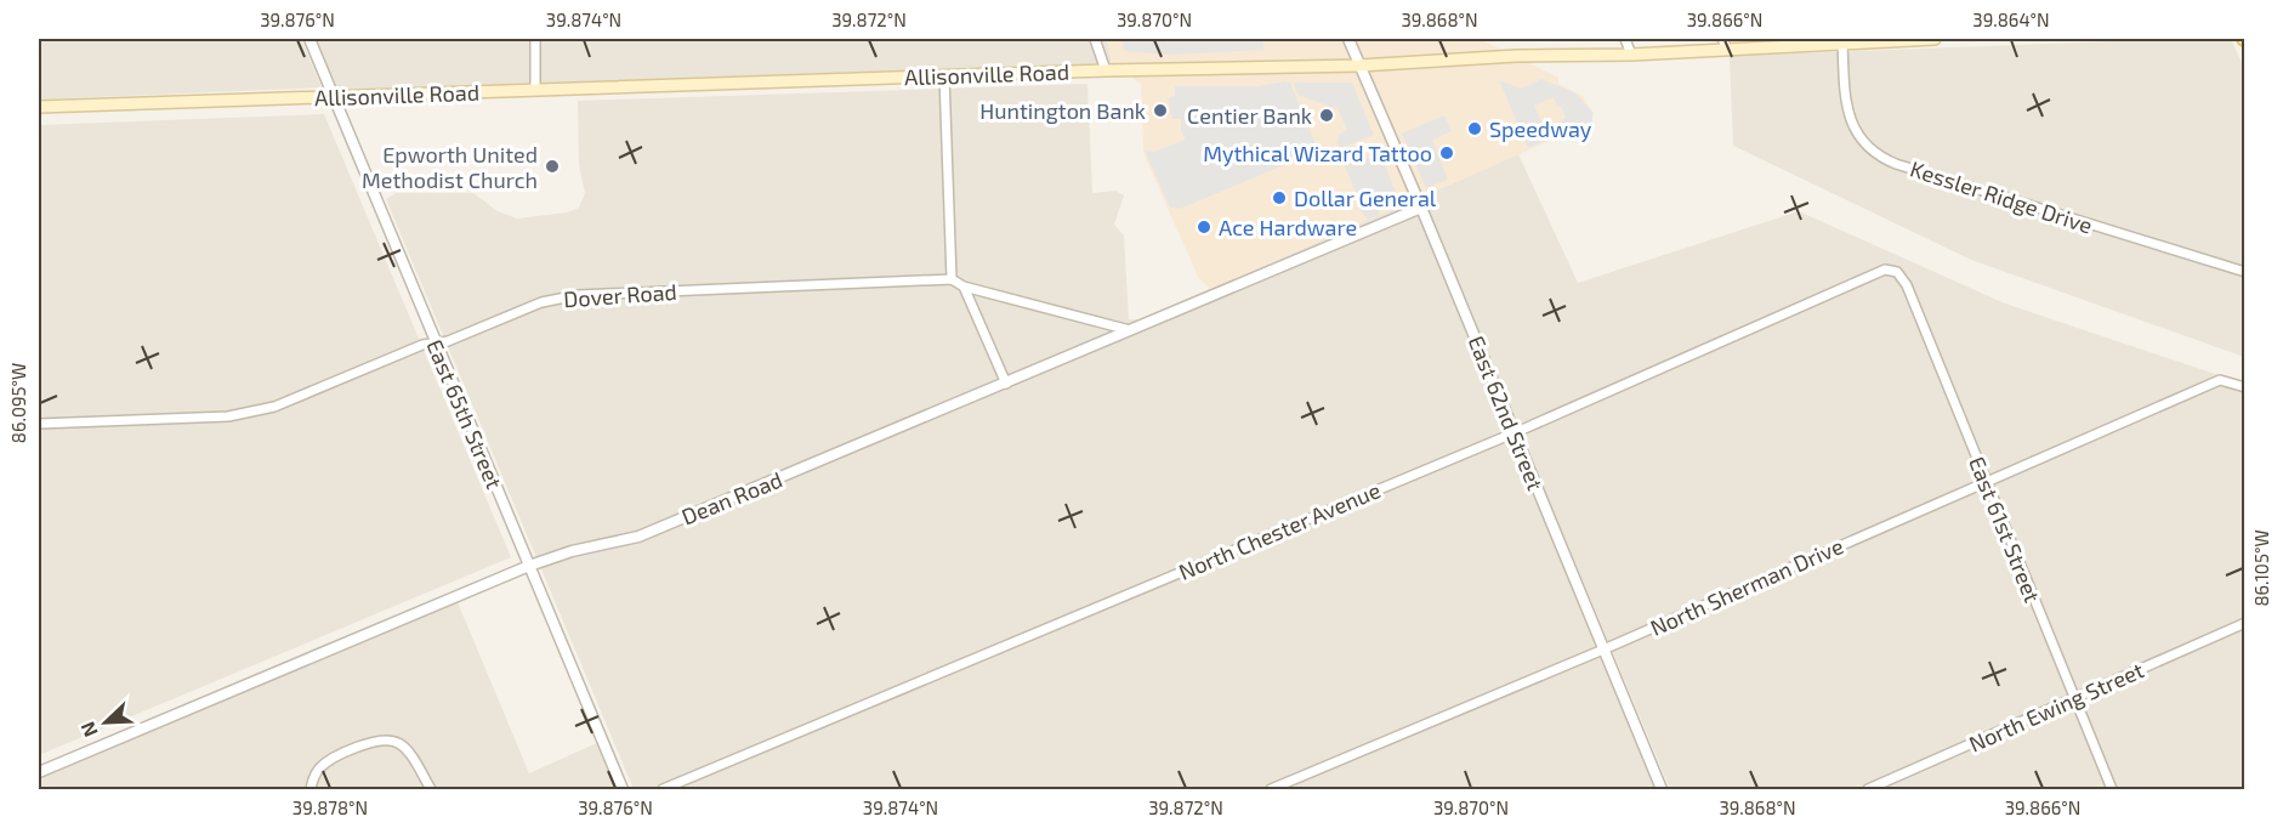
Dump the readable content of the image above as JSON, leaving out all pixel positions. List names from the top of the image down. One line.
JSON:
{"streets":{"main road":["Allisonville Road"],"street":["Kessler Ridge Drive","Dover Road","East 62nd Street","East 65th Street","Dean Road","East 61st Street","North Chester Avenue","North Sherman Drive","North Ewing Street"]},"crossings":[["Allisonville Road","Kessler Ridge Drive"],["Allisonville Road","East 62nd Street"],["Allisonville Road","East 65th Street"],["Dover Road","East 65th Street"],["East 62nd Street","Dean Road"],["East 62nd Street","North Chester Avenue"],["East 62nd Street","North Sherman Drive"],["East 65th Street","Dean Road"],["East 61st Street","North Chester Avenue"],["East 61st Street","North Sherman Drive"],["East 61st Street","North Ewing Street"]],"places":["Huntington Bank","Centier Bank","Speedway","Mythical Wizard Tattoo","Epworth United Methodist Church","Dollar General","Ace Hardware"],"north":"bottom left","coordinates":["39.876°N","39.874°N","39.872°N","39.870°N","39.868°N","39.866°N","39.864°N","86.095°W","86.105°W","39.878°N"]}
